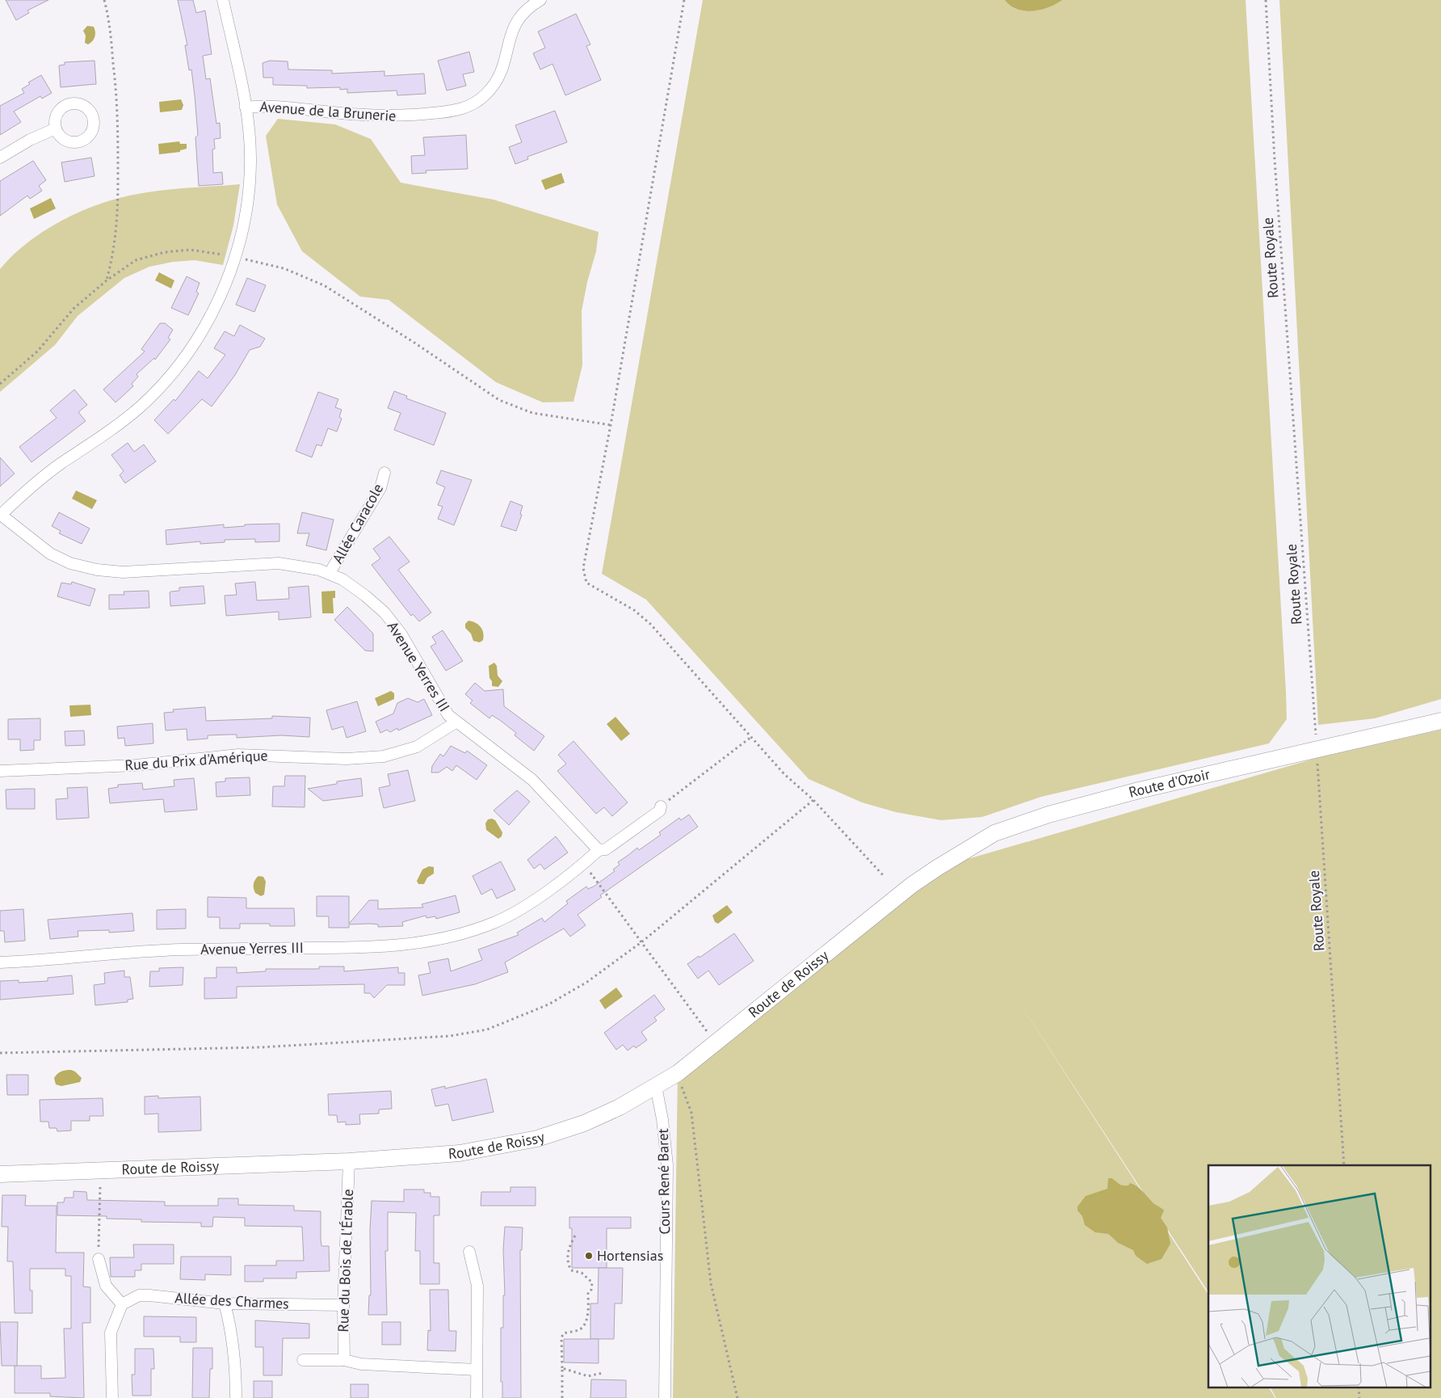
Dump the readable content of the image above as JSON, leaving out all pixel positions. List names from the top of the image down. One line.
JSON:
{"streets":{"main road":["Route d'Ozoir","Route de Roissy"],"street":["Avenue de la Brunerie","Allée Caracole","Avenue Yerres III","Rue du Prix d'Amérique","Cours René Baret","Rue du Bois de l'Érable","Allée des Charmes"],"path":["Route Royale"]},"crossings":[["Route Royale","Route d'Ozoir"],["Allée Caracole","Avenue Yerres III"],["Avenue Yerres III","Rue du Prix d'Amérique"],["Route d'Ozoir","Route de Roissy"],["Route de Roissy","Cours René Baret"],["Route de Roissy","Rue du Bois de l'Érable"],["Rue du Bois de l'Érable","Allée des Charmes"]],"places":["Hortensias"]}
